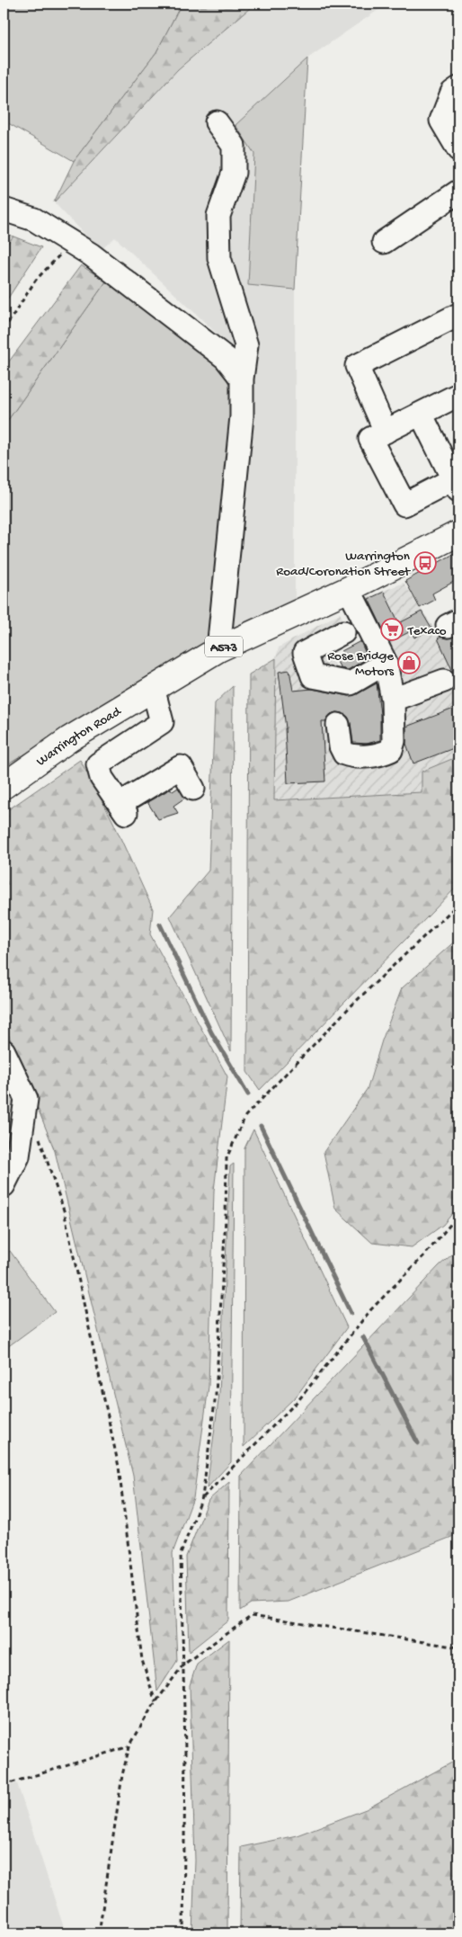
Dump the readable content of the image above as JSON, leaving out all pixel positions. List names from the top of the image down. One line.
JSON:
{"streets":{"main road":["A573","Warrington Road"]},"places":{"bus stop":["Warrington Road/Coronation Street"],"supermarket":["Texaco"],"shop":["Rose Bridge Motors"]}}
